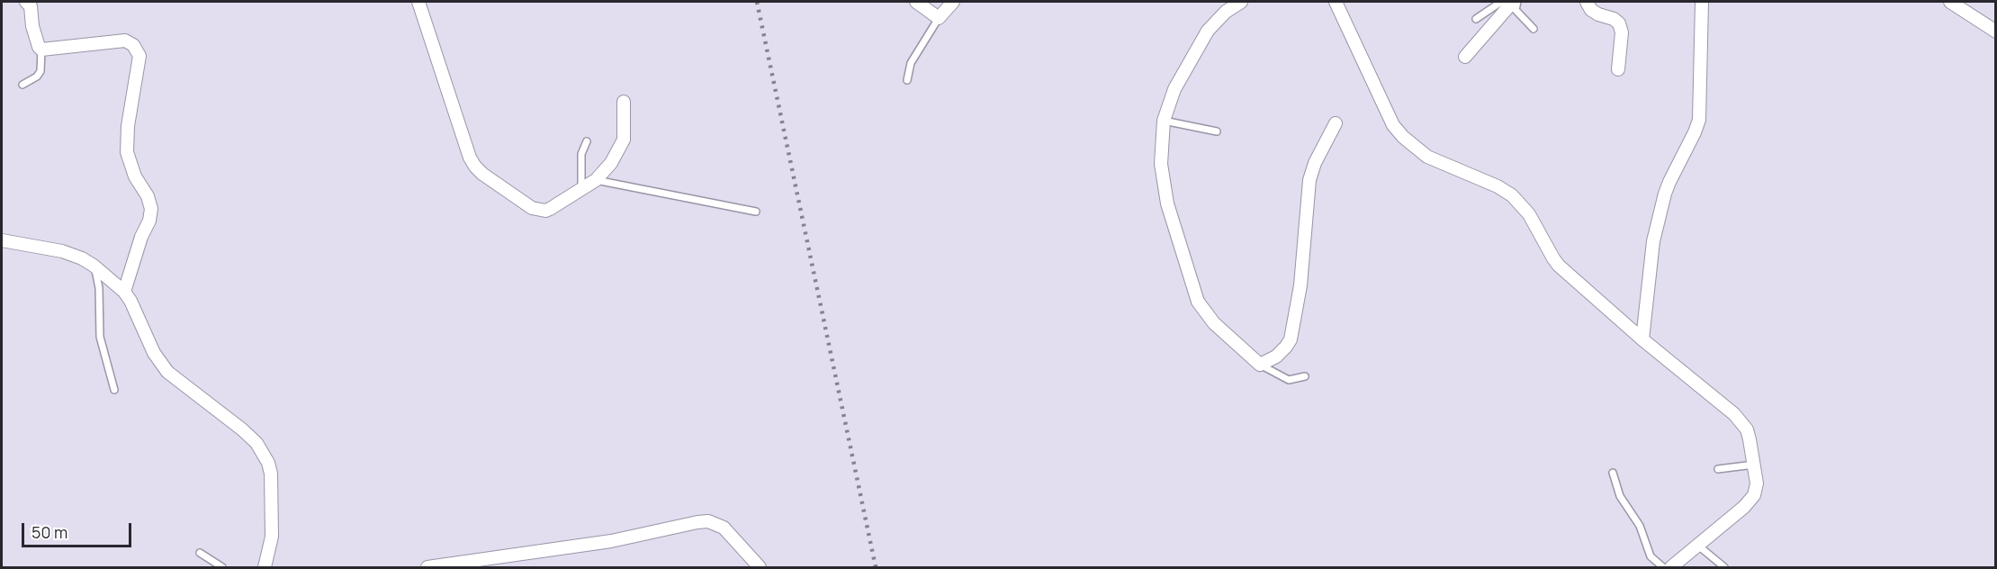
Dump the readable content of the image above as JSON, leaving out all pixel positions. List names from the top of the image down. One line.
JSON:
{"scale_bar":"50 m"}
